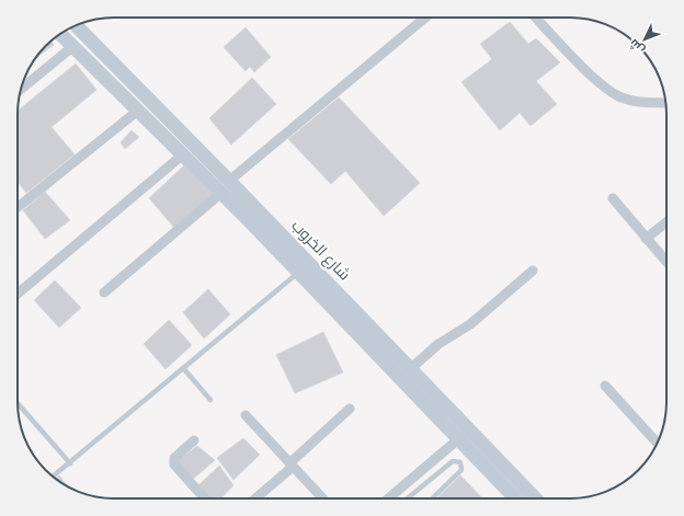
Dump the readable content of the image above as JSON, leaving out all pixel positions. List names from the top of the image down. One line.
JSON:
{"streets":{"main road":["شارع الخروب"]},"north":"bottom left"}
